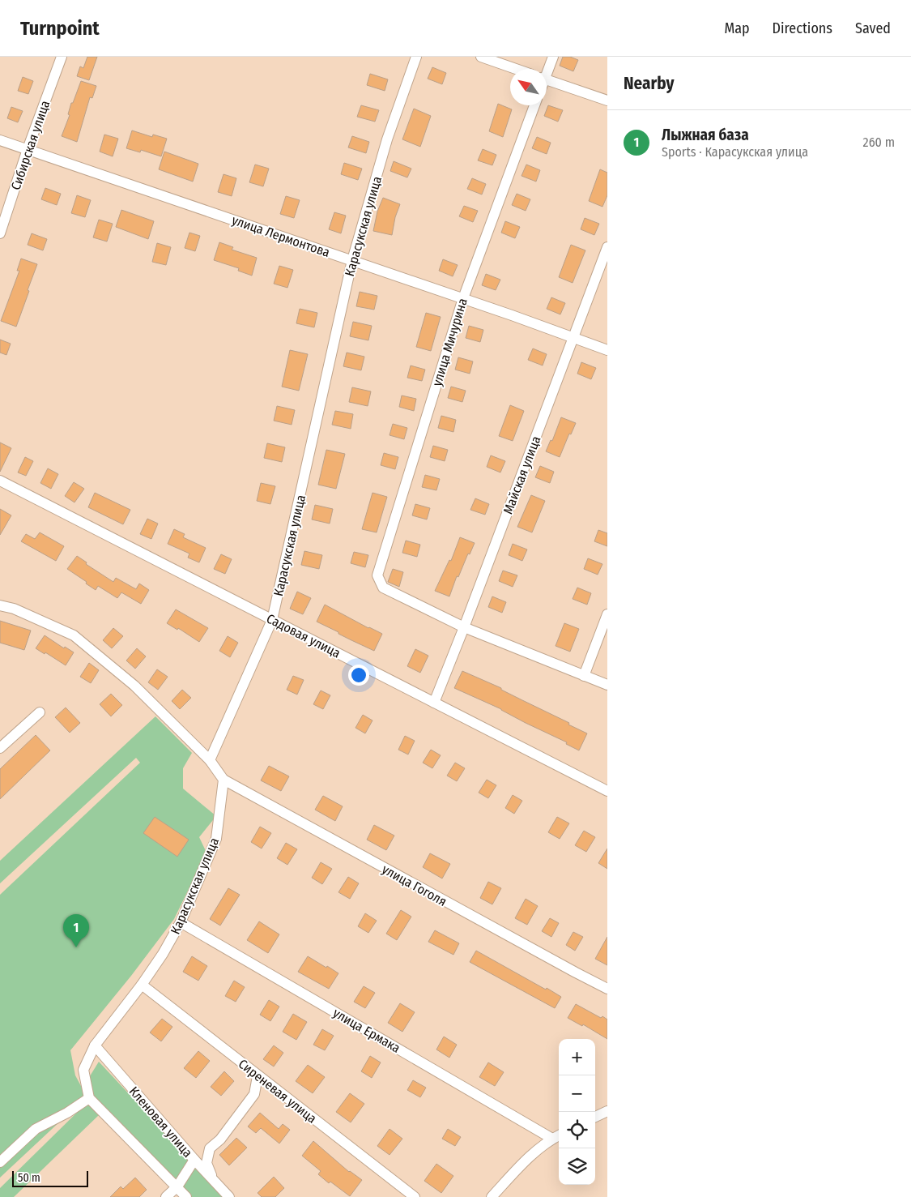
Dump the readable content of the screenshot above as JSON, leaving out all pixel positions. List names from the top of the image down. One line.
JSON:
{"streets":{"street":["Сибирская улица","Карасукская улица","улица Лермонтова","улица Мичурина","Майская улица","Садовая улица","улица Гоголя","улица Ермака","Сиреневая улица","Кленовая улица"]},"crossings":[["Сибирская улица","улица Лермонтова"],["Карасукская улица","улица Лермонтова"],["Карасукская улица","Садовая улица"],["Карасукская улица","улица Гоголя"],["Карасукская улица","улица Ермака"],["Карасукская улица","Сиреневая улица"],["Карасукская улица","Кленовая улица"],["улица Лермонтова","улица Мичурина"],["улица Лермонтова","Майская улица"],["улица Мичурина","Майская улица"],["Майская улица","Садовая улица"]],"scale_bar":"50 m","north":"top left","page":{"header":"Turnpoint","nav":["Map","Directions","Saved"],"heading":"Nearby","list":[{"mark":"1","name":"Лыжная база","note":"Sports · Карасукская улица","value":"260 m"}],"pins":"1","map_buttons":["+","−"],"scale":"50 m"}}
